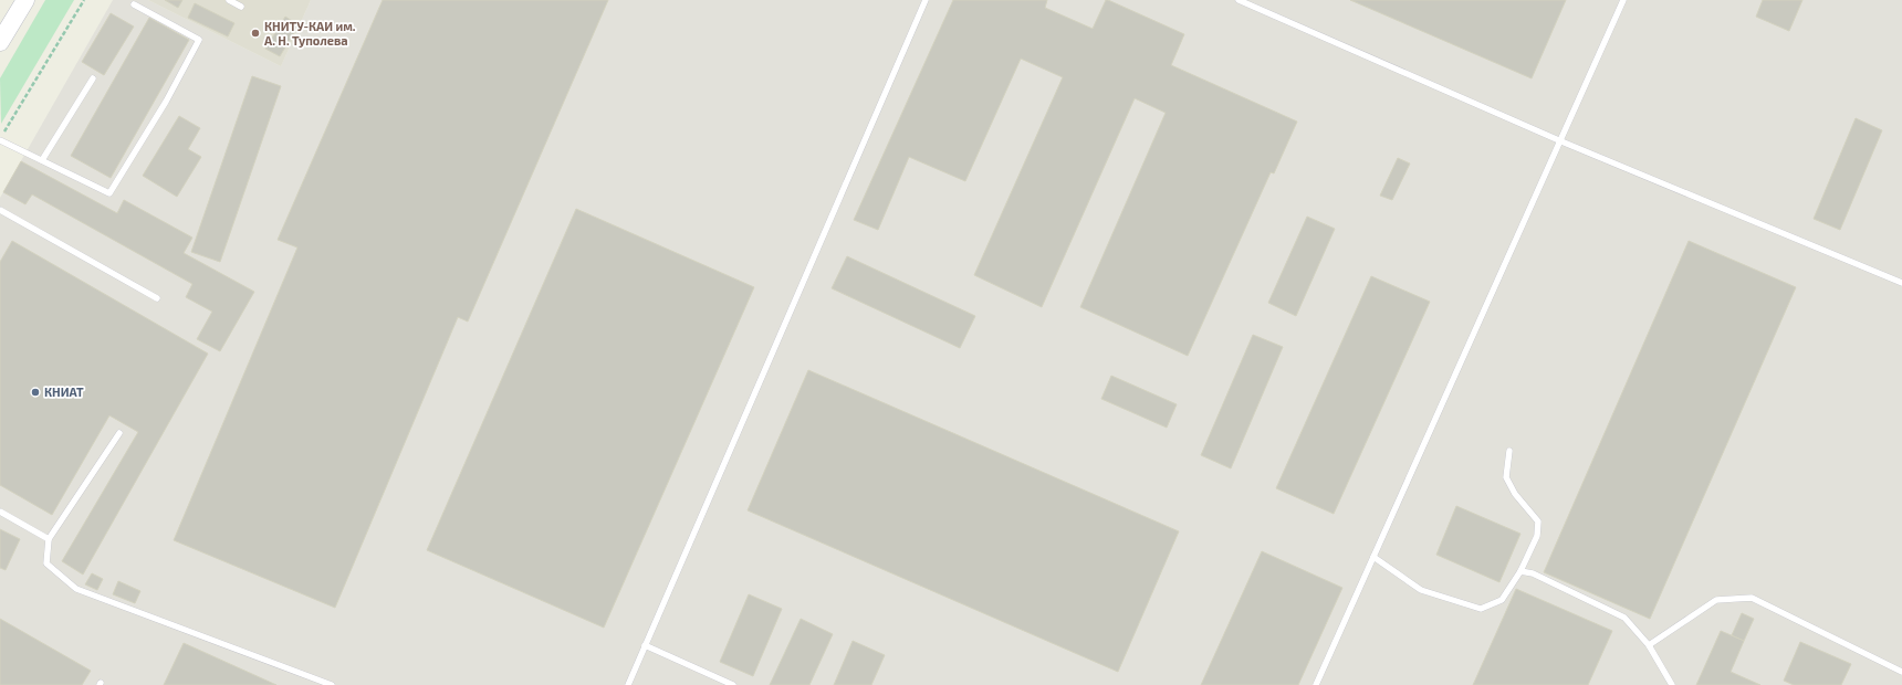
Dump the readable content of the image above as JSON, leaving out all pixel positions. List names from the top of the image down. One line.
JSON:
{"places":["КНИТУ-КАИ им. А. Н. Туполева","КНИАТ"]}
